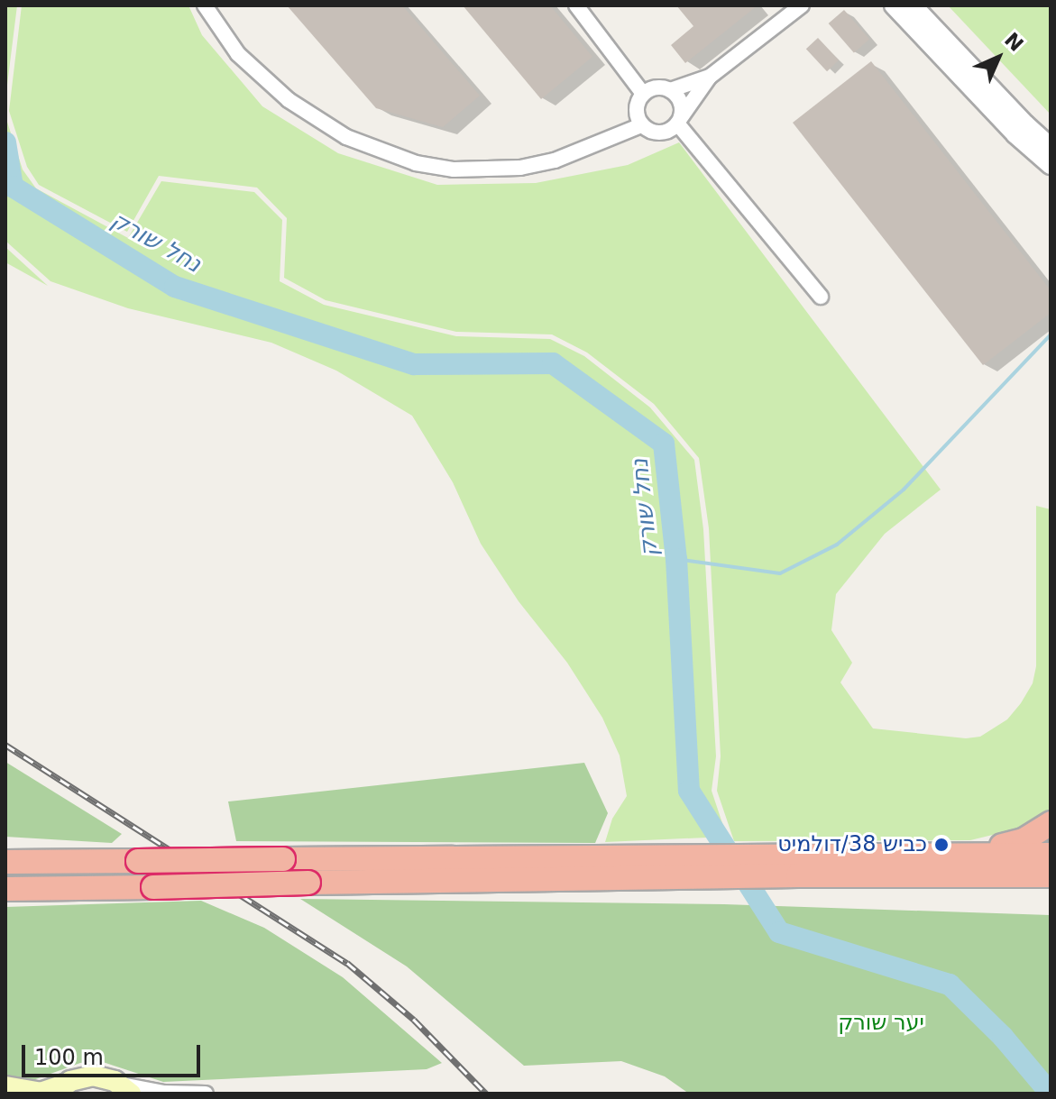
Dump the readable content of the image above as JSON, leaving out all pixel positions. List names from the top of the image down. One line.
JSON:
{"water":["נחל שורק"],"parks":["יער שורק"],"places":["כביש 38/דולמיט"],"scale_bar":"100 m","north":"top right"}
